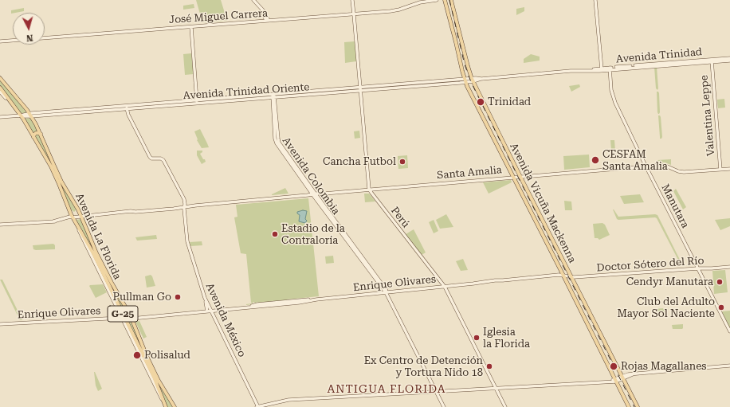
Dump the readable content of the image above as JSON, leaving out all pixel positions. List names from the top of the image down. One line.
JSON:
{"streets":{"main road":["José Miguel Carrera","Avenida Trinidad","Avenida Trinidad Oriente","Valentina Leppe","Santa Amalia","Avenida Colombia","Avenida Vicuña Mackenna","Manutara","Perú","Avenida La Florida","Doctor Sótero del Río","Enrique Olivares","G-25","Avenida México"]},"crossings":[["Avenida Trinidad","Avenida Trinidad Oriente"],["Avenida Trinidad","Valentina Leppe"],["Avenida Trinidad","Avenida Vicuña Mackenna"],["Avenida Trinidad","Manutara"],["Avenida Trinidad Oriente","Avenida Colombia"],["Avenida Trinidad Oriente","Avenida Vicuña Mackenna"],["Avenida Trinidad Oriente","Avenida La Florida"],["Avenida Trinidad Oriente","G-25"],["Avenida Trinidad Oriente","Avenida México"],["Valentina Leppe","Santa Amalia"],["Santa Amalia","Avenida Colombia"],["Santa Amalia","Avenida Vicuña Mackenna"],["Santa Amalia","Manutara"],["Santa Amalia","Perú"],["Santa Amalia","Avenida La Florida"],["Santa Amalia","Avenida México"],["Avenida Colombia","Enrique Olivares"],["Avenida Vicuña Mackenna","Doctor Sótero del Río"],["Avenida Vicuña Mackenna","Enrique Olivares"],["Manutara","Doctor Sótero del Río"],["Perú","Enrique Olivares"],["Avenida La Florida","Enrique Olivares"],["Avenida La Florida","G-25"],["Doctor Sótero del Río","Enrique Olivares"],["Enrique Olivares","Avenida México"]],"districts":["ANTIGUA FLORIDA"],"places":["Trinidad","CESFAM Santa Amalia","Cancha Futbol","Estadio de la Contraloría","Cendyr Manutara","Pullman Go","Club del Adulto Mayor Sol Naciente","Iglesia la Florida","Polisalud","Ex Centro de Detención y Tortura Nido 18","Rojas Magallanes"],"north":"bottom"}
